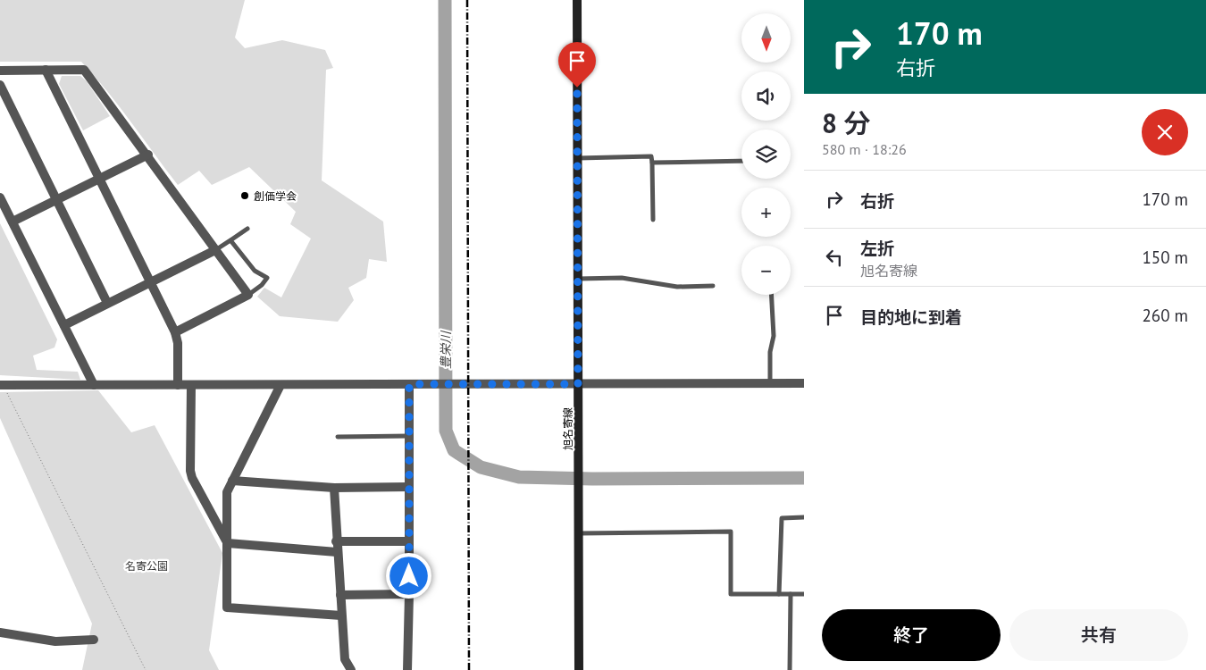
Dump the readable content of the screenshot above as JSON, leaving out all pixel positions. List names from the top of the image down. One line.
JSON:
{"streets":{"main road":["旭名寄線"]},"water":["豊栄川"],"parks":["名寄公園"],"places":["創価学会"],"north":"bottom","page":{"turn":["170 m","右折"],"map_buttons":["+","−"],"heading":["8 分","580 m · 18:26"],"list":[{"name":"右折","value":"170 m"},{"name":"左折","note":"旭名寄線","value":"150 m"},{"name":"目的地に到着","value":"260 m"}],"buttons":["終了","共有"]}}
